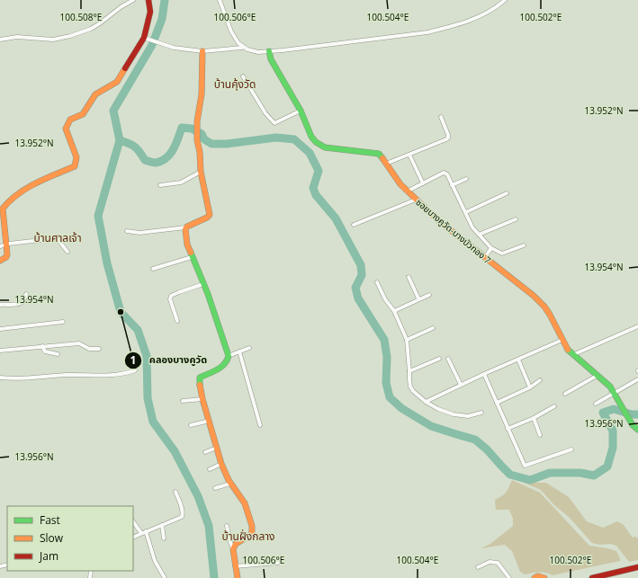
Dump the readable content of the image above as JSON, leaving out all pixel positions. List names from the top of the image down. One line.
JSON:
{"streets":{"street":["ซอยบางคูวัด-บางบัวทอง 7"]},"districts":["บ้านคุ้งวัด","บ้านศาลเจ้า","บ้านฝั่งกลาง"],"places":["คลองบางคูวัด"],"legend":["Fast","Slow","Jam"],"coordinates":["100.508°E","100.506°E","100.504°E","100.502°E","13.952°N","13.954°N","13.956°N"]}
